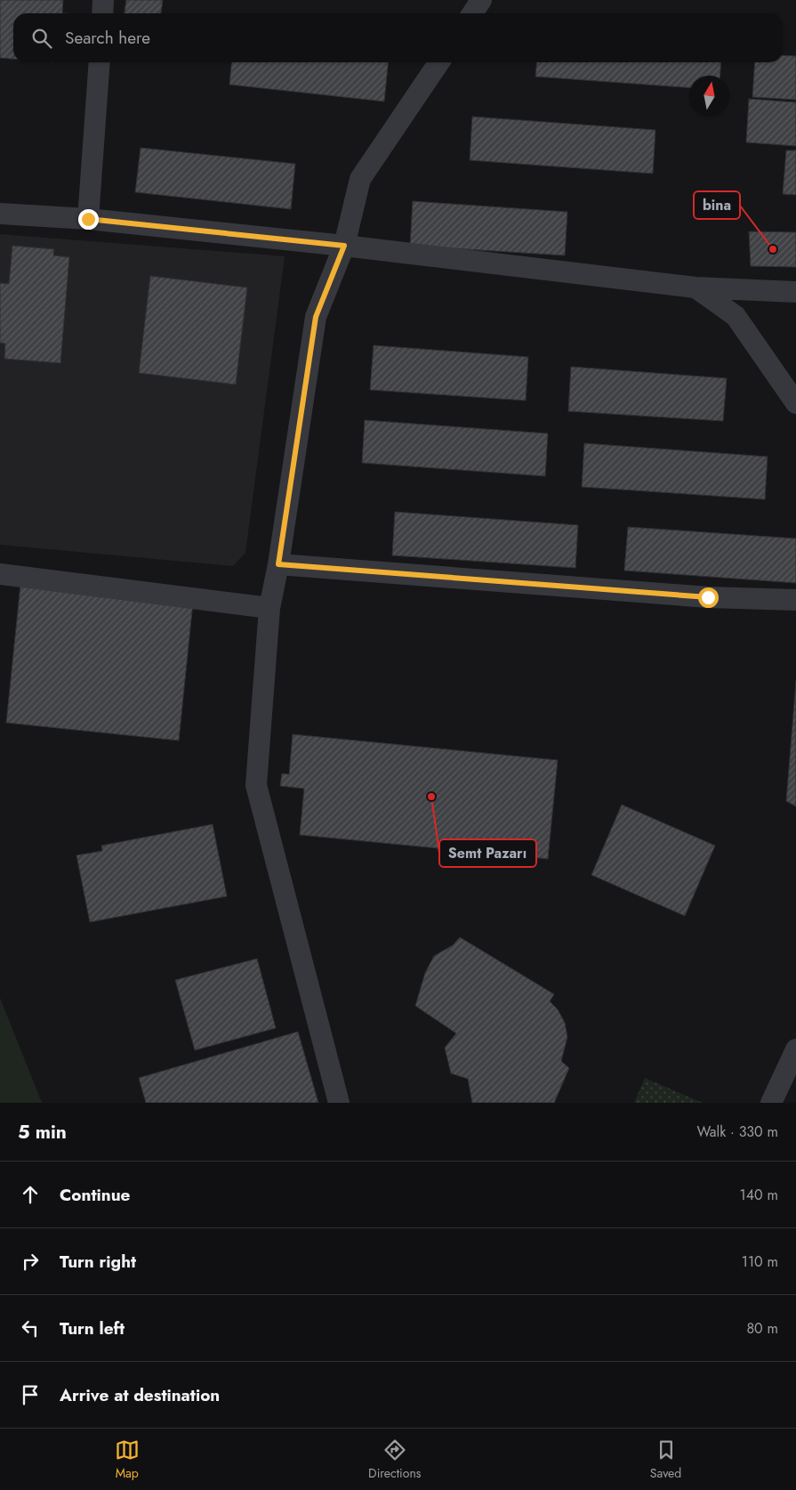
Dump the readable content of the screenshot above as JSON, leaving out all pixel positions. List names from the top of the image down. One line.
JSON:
{"places":["bina","Semt Pazarı"],"north":"top","page":{"search":"Search here","heading":["5 min","Walk · 330 m"],"list":[["Continue","140 m"],["Turn right","110 m"],["Turn left","80 m"],"Arrive at destination"],"nav":["Map","Directions","Saved"]}}
